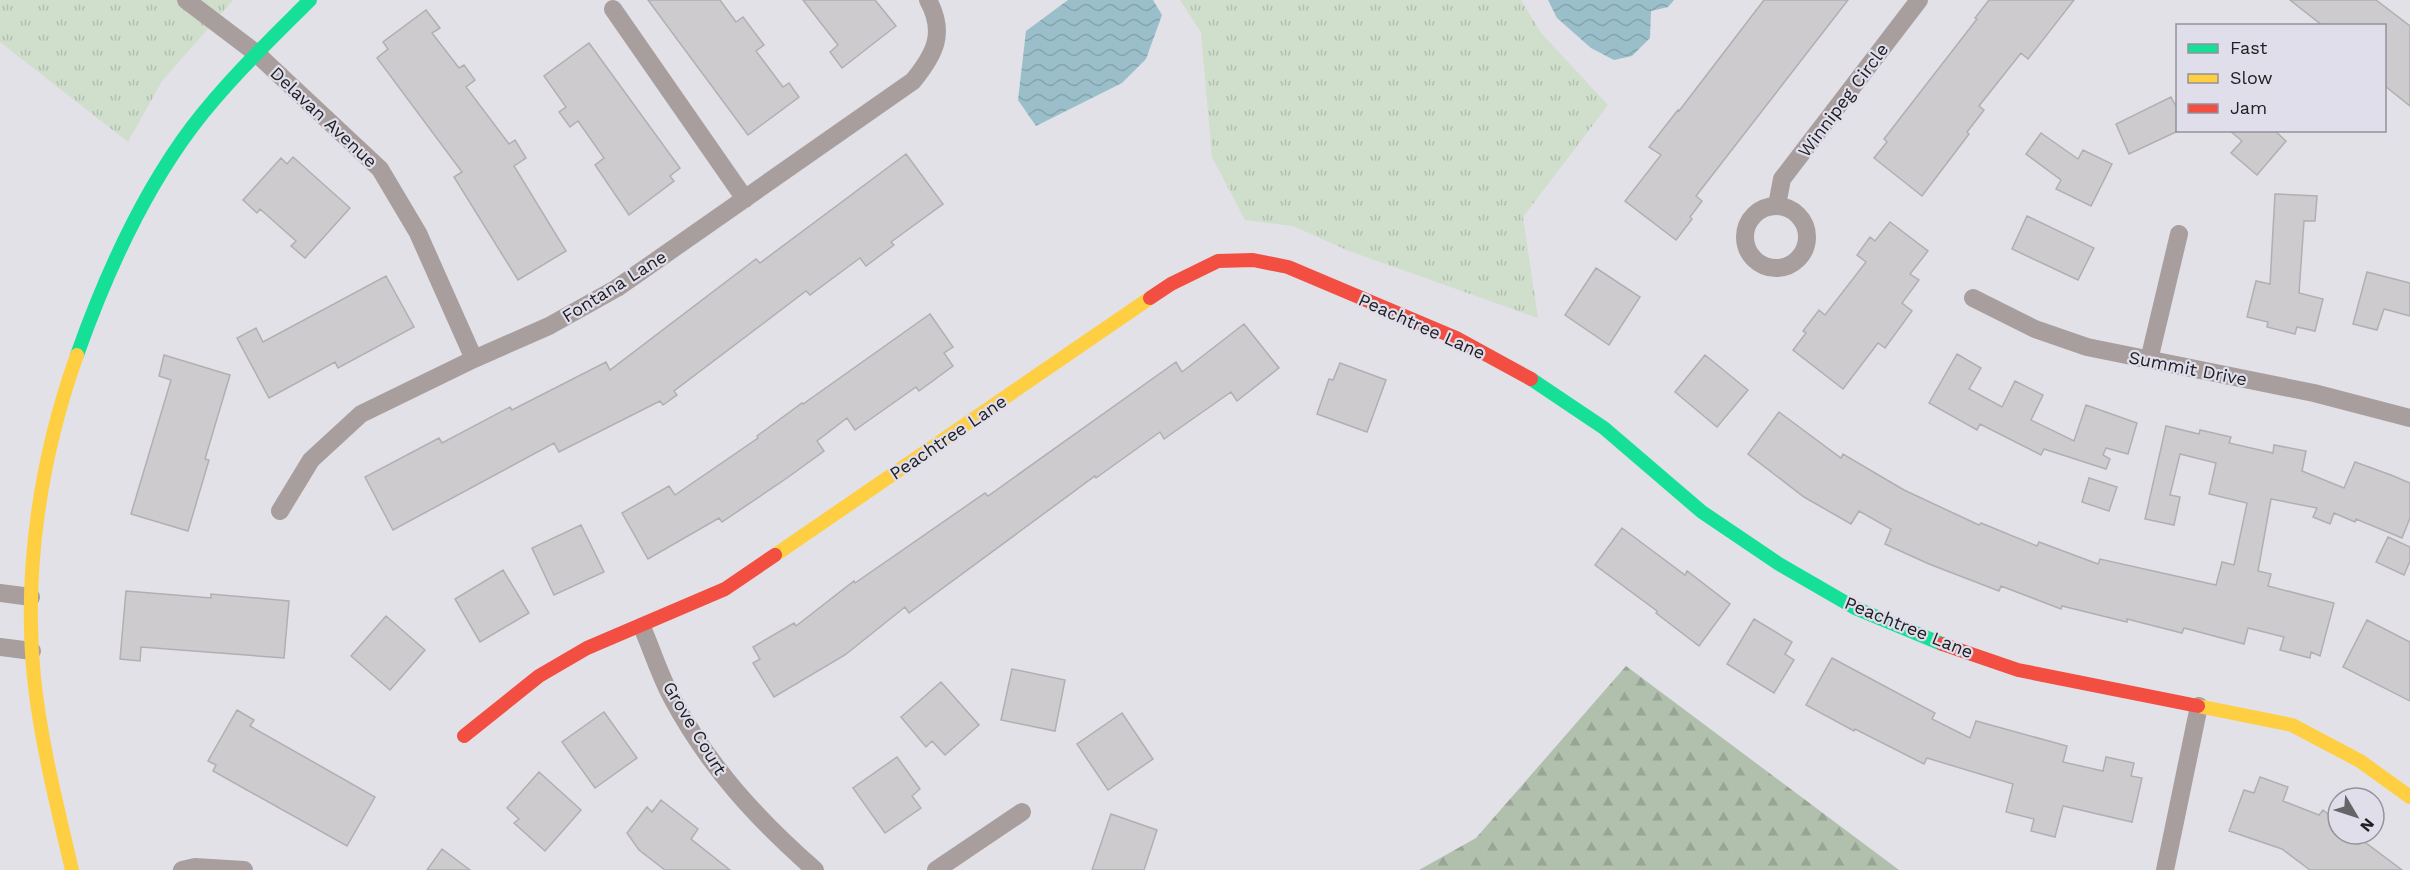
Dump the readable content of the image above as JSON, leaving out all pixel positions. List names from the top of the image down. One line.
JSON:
{"streets":{"street":["Winnipeg Circle","Delavan Avenue","Fontana Lane","Peachtree Lane","Summit Drive","Grove Court"]},"crossings":[["Delavan Avenue","Fontana Lane"],["Peachtree Lane","Grove Court"]],"legend":["Fast","Slow","Jam"],"north":"bottom right"}
